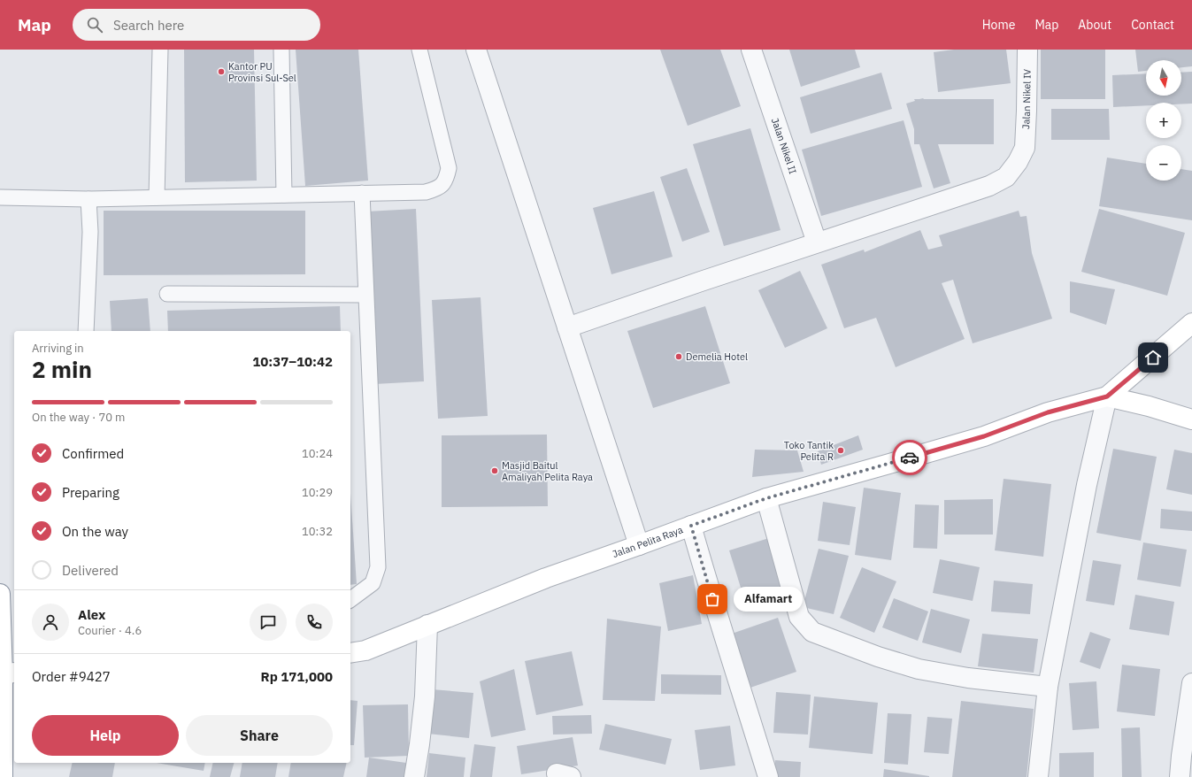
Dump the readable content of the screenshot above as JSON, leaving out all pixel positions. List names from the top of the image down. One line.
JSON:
{"streets":{"main road":["Jalan Pelita Raya"],"street":["Jalan Nikel IV","Jalan Nikel II"]},"crossings":[["Jalan Nikel IV","Jalan Nikel II"]],"places":["Kantor PU Provinsi Sul-Sel","Demelia Hotel","Toko Tantik Pelita R","Masjid Baitul Amaliyah Pelita Raya","Alfamart"],"north":"bottom","page":{"header":"Map","search":"Search here","nav":["Home","Map","About","Contact"],"map_buttons":["+","−"],"heading":["2 min","Arriving in","10:37–10:42"],"panel":["Alex","Courier · 4.6","Order #9427","Rp 171,000"],"bar":"On the way · 70 m","list":[["Confirmed","10:24"],["Preparing","10:29"],["On the way","10:32"],"Delivered"],"bubble":"Alfamart","buttons":["Help","Share"]}}
